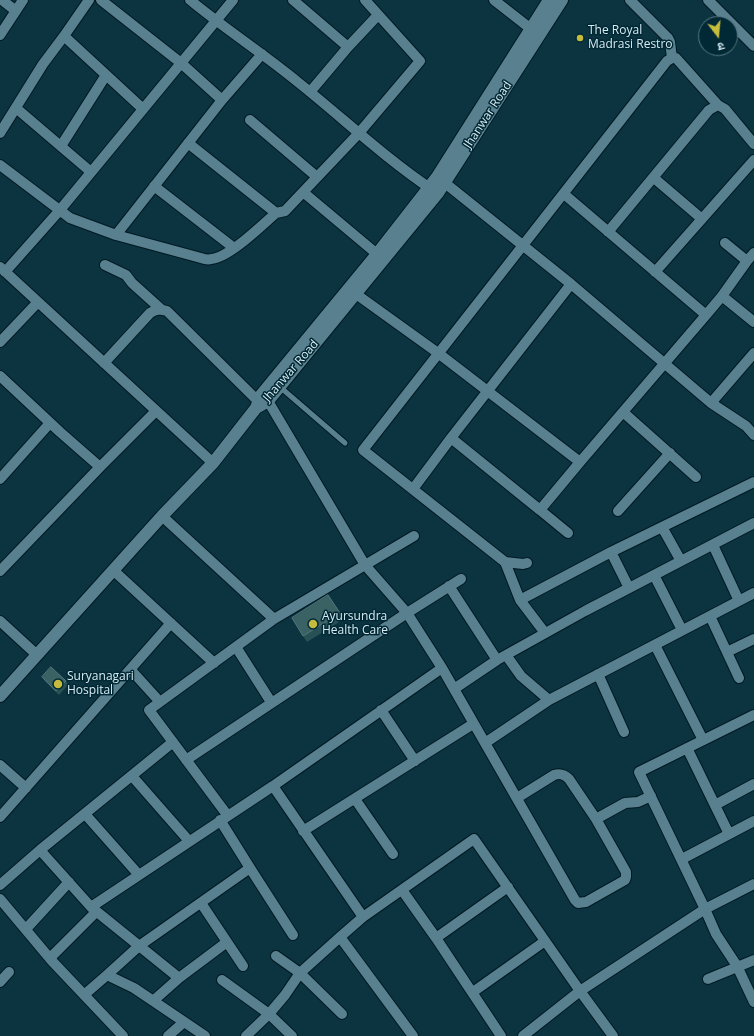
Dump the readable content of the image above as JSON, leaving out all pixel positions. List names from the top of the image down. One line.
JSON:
{"streets":{"street":["Jhanwar Road"]},"places":["The Royal Madrasi Restro","Ayursundra Health Care","Suryanagari Hospital"],"north":"bottom"}
